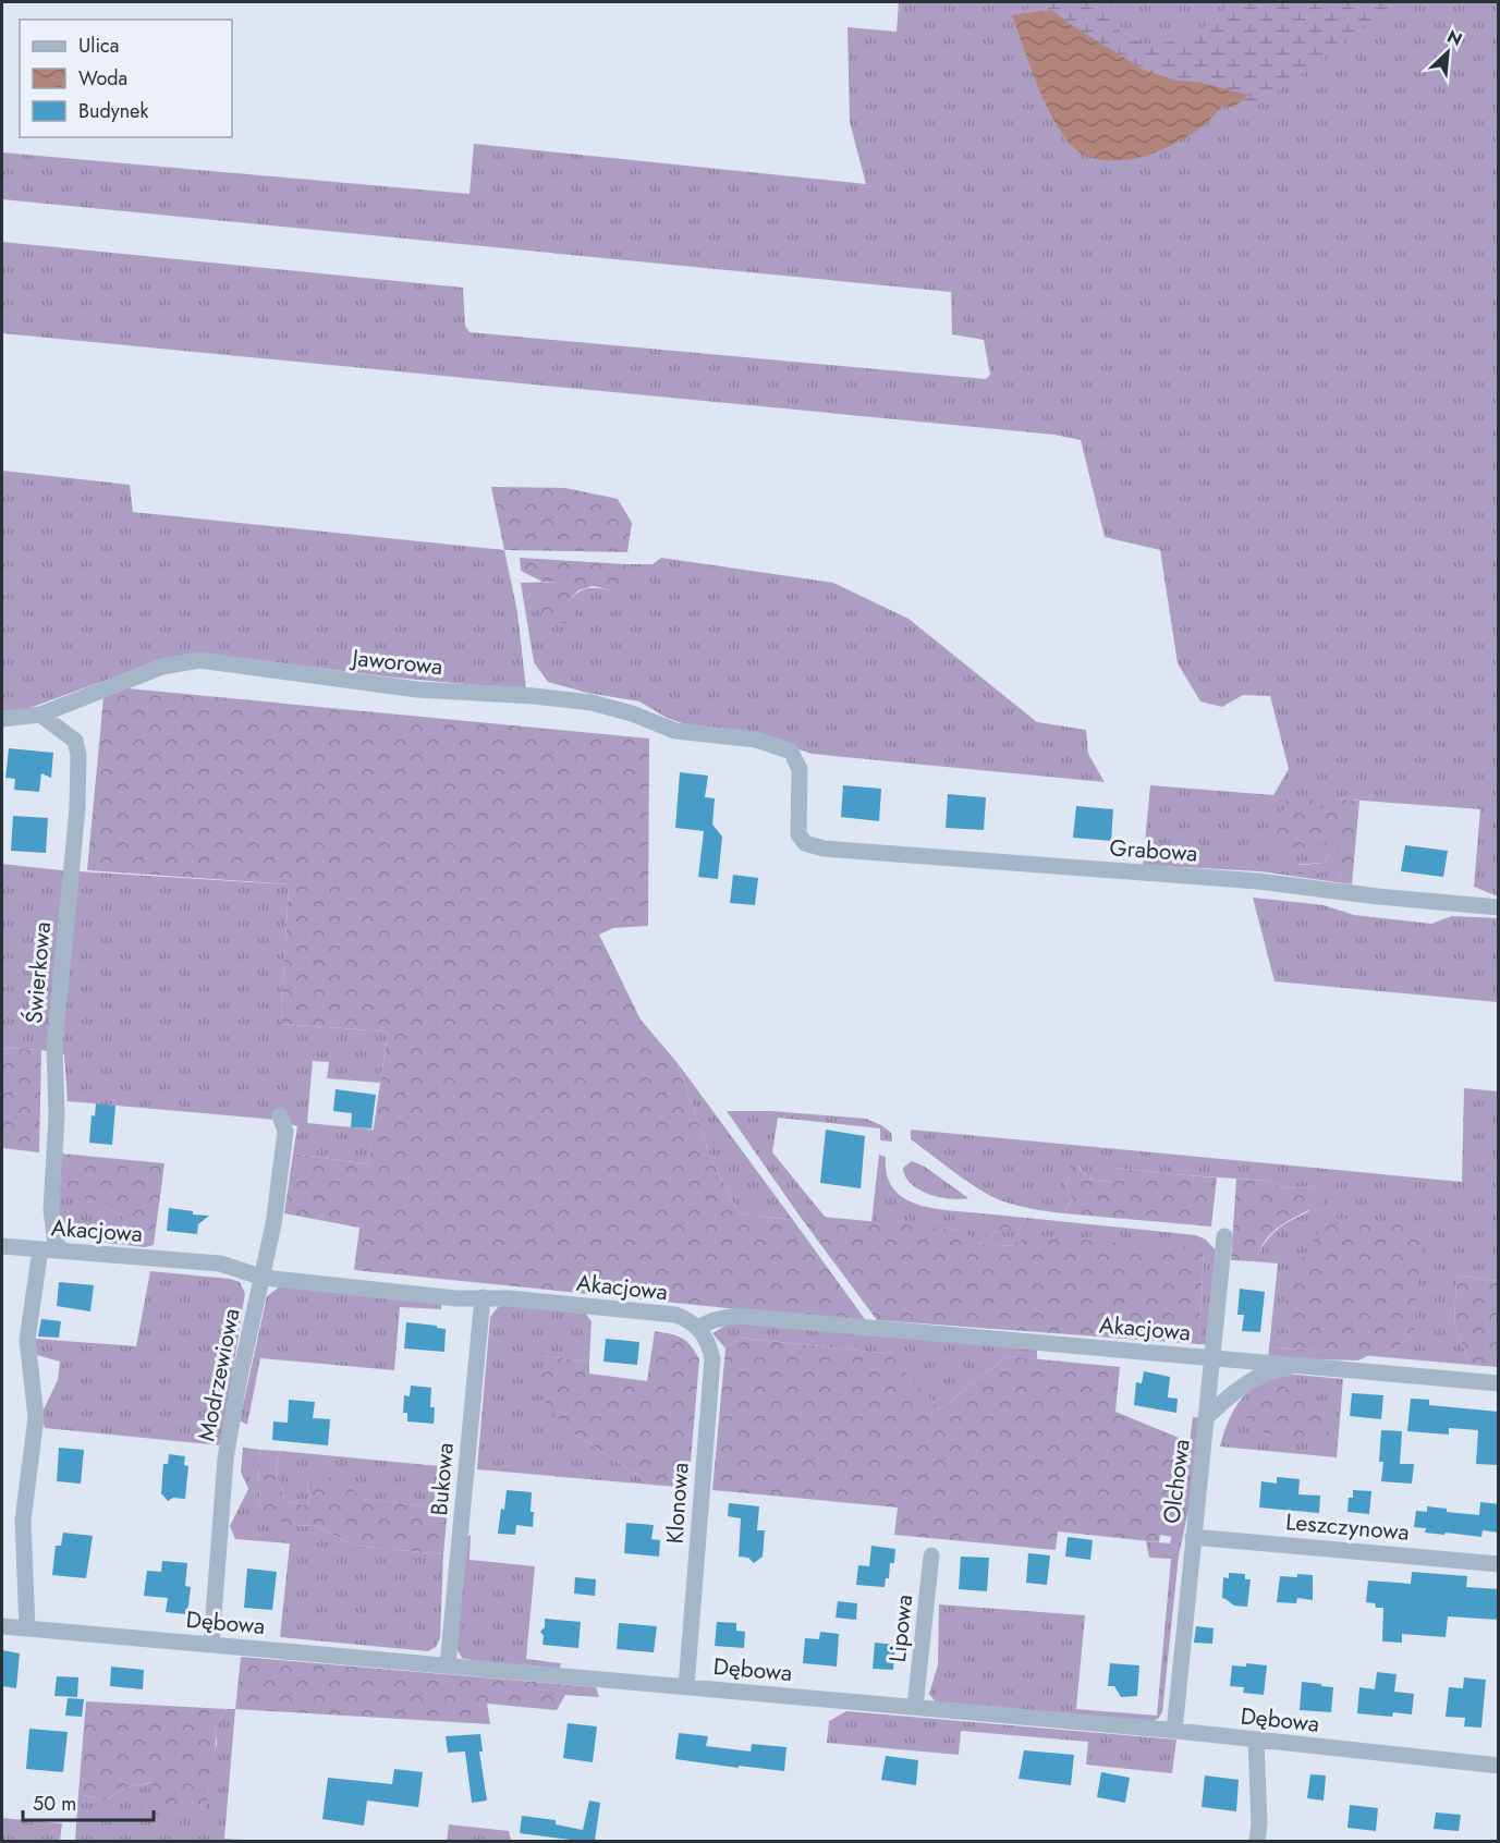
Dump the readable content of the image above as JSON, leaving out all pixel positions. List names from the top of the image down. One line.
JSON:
{"streets":{"street":["Jaworowa","Grabowa","Świerkowa","Akacjowa","Modrzewiowa","Bukowa","Olchowa","Klonowa","Leszczynowa","Dębowa","Lipowa"]},"crossings":[["Jaworowa","Grabowa"],["Jaworowa","Świerkowa"],["Świerkowa","Akacjowa"],["Akacjowa","Modrzewiowa"],["Akacjowa","Bukowa"],["Akacjowa","Olchowa"],["Akacjowa","Klonowa"],["Modrzewiowa","Dębowa"],["Bukowa","Dębowa"],["Olchowa","Leszczynowa"],["Olchowa","Dębowa"],["Klonowa","Dębowa"],["Dębowa","Lipowa"]],"legend":["Ulica","Woda","Budynek"],"scale_bar":"50 m","north":"top right"}
